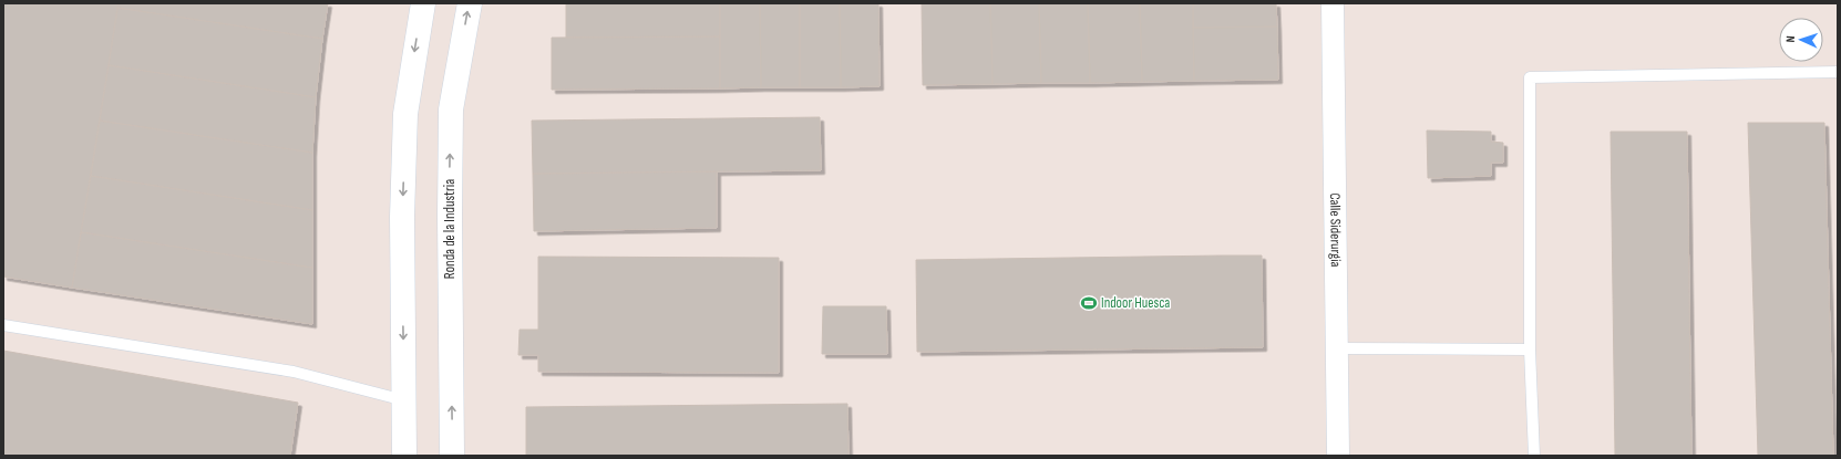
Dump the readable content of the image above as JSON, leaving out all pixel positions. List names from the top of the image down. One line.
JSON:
{"streets":{"street":["Ronda de la Industria","Calle Siderurgia"]},"places":{"sports":["Indoor Huesca"]},"north":"left"}
